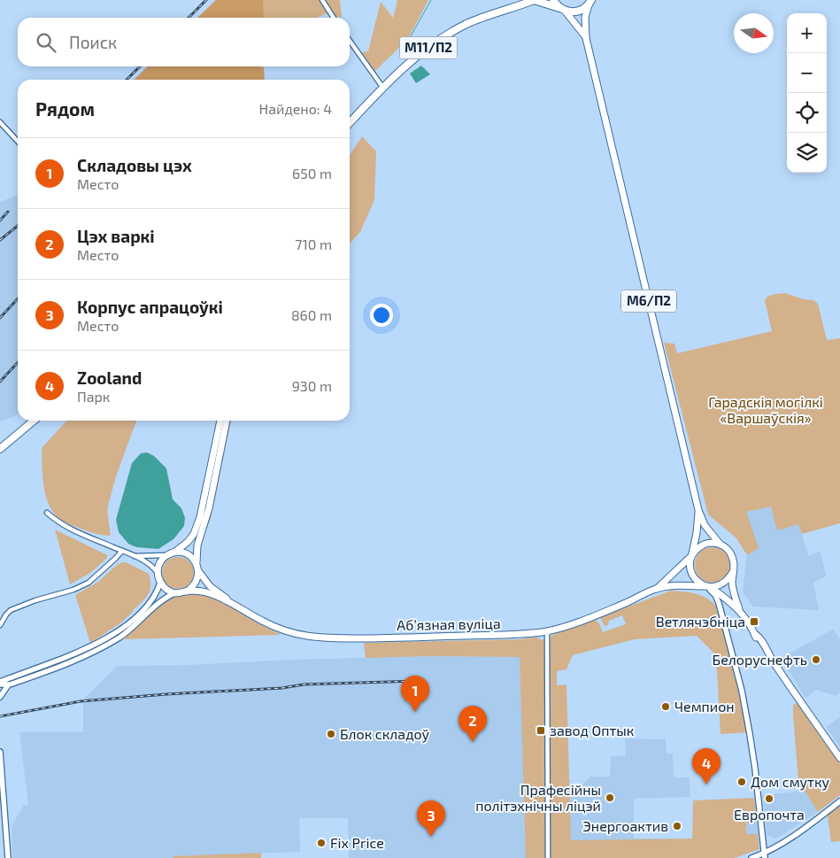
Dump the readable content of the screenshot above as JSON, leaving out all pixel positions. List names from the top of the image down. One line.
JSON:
{"streets":{"highway":["М11/П2"],"main road":["М6/П2","Абʼязная вуліца"]},"crossings":[["М11/П2","М6/П2"],["М6/П2","Абʼязная вуліца"]],"parks":["Гарадскія могілкі «Варшаўскія»"],"places":{"transit":["Ветлячэбніца","завод Оптык"],"other":["Белоруснефть","Чемпион","Блок складоў","Дом смутку","Прафесійны політэхнічны ліцэй","Европочта","Энергоактив","Fix Price"]},"north":"right","page":{"map_buttons":["+","−"],"search":"Поиск","heading":["Рядом","Найдено: 4"],"list":[{"mark":"1","name":"Складовы цэх","note":"Место","value":"650 m"},{"mark":"2","name":"Цэх варкі","note":"Место","value":"710 m"},{"mark":"3","name":"Корпус апрацоўкі","note":"Место","value":"860 m"},{"mark":"4","name":"Zooland","note":"Парк","value":"930 m"}],"pins":["1","2","4","3"]}}
